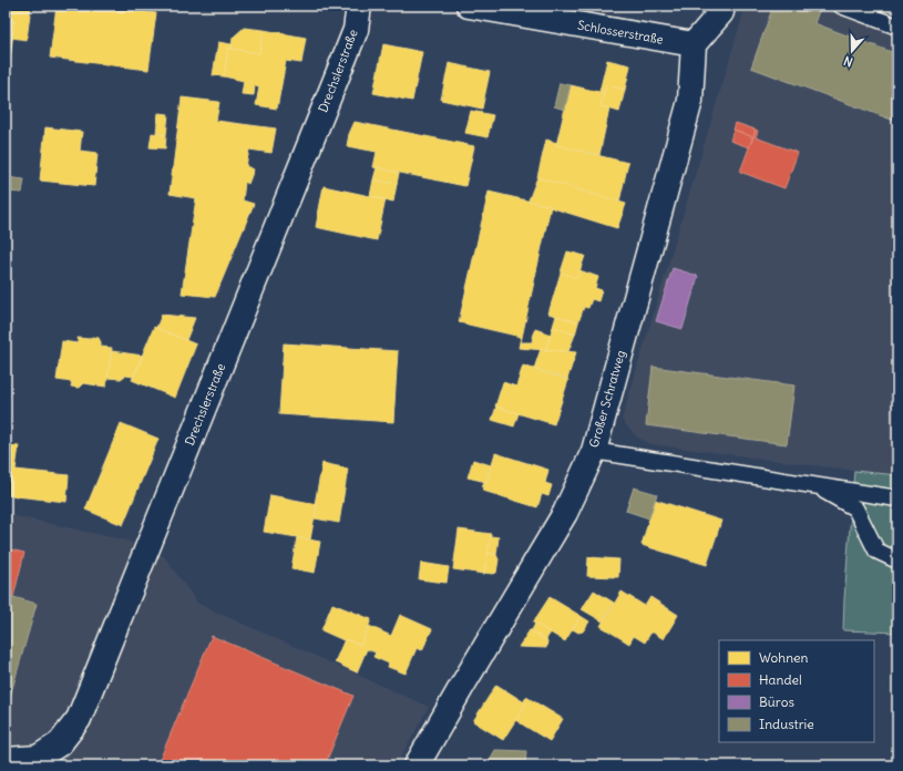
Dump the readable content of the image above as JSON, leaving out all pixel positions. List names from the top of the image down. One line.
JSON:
{"streets":{"street":["Schlosserstraße","Drechslerstraße","Großer Schratweg"]},"crossings":[["Schlosserstraße","Großer Schratweg"]],"legend":["Wohnen","Handel","Büros","Industrie"],"north":"bottom"}
